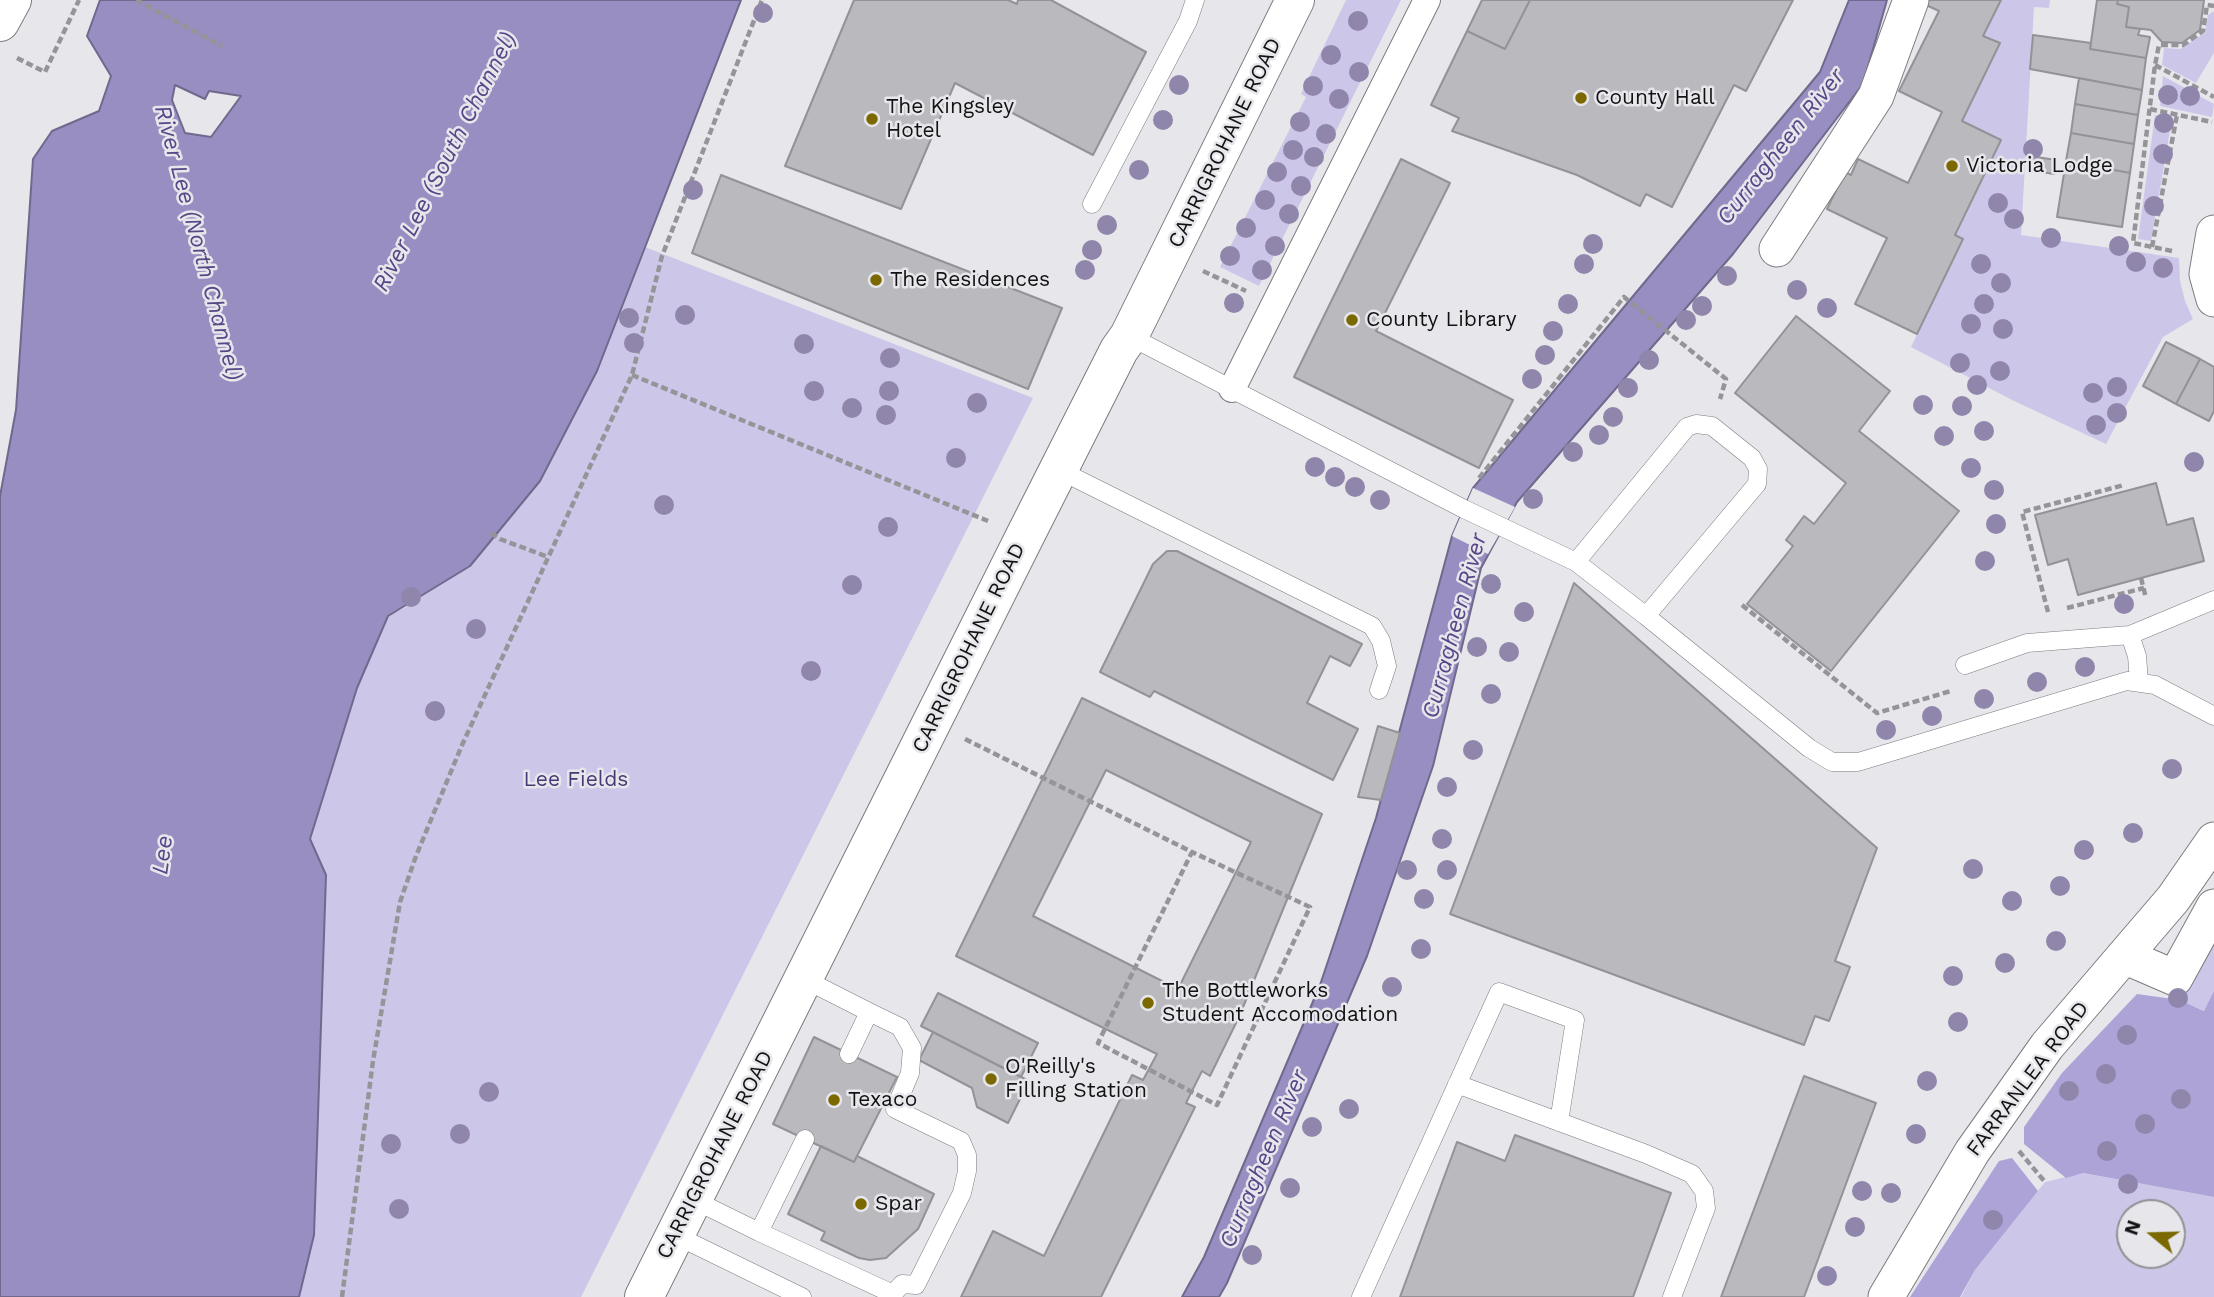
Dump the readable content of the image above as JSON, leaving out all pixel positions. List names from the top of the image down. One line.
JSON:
{"streets":{"main road":["CARRIGROHANE ROAD"],"street":["FARRANLEA ROAD"]},"water":["Curragheen River","River Lee (South Channel)","River Lee (North Channel)","Lee"],"parks":["Lee Fields"],"places":["County Hall","The Kingsley Hotel","Victoria Lodge","The Residences","County Library","The Bottleworks Student Accomodation","O'Reilly's Filling Station","Texaco","Spar"],"north":"left"}
